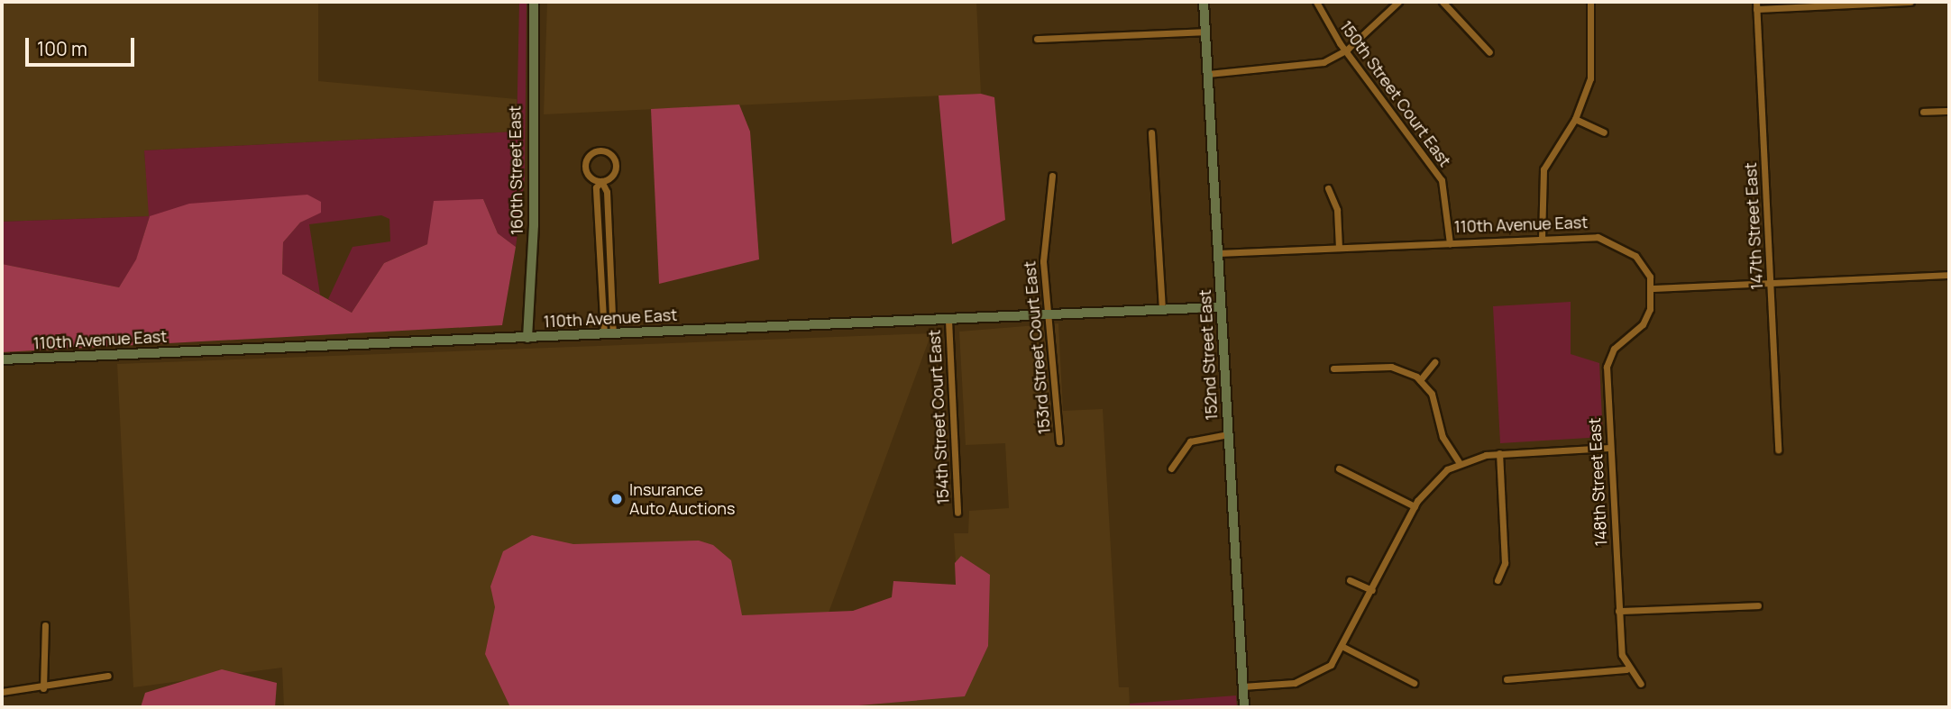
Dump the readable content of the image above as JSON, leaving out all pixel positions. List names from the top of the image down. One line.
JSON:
{"streets":{"street":["150th Street Court East","160th Street East","110th Avenue East","147th Street East","153rd Street Court East","152nd Street East","154th Street Court East","148th Street East"]},"crossings":[["150th Street Court East","110th Avenue East"],["160th Street East","110th Avenue East"],["110th Avenue East","153rd Street Court East"],["110th Avenue East","152nd Street East"],["110th Avenue East","154th Street Court East"],["110th Avenue East","148th Street East"]],"places":["Insurance Auto Auctions"],"scale_bar":"100 m"}
